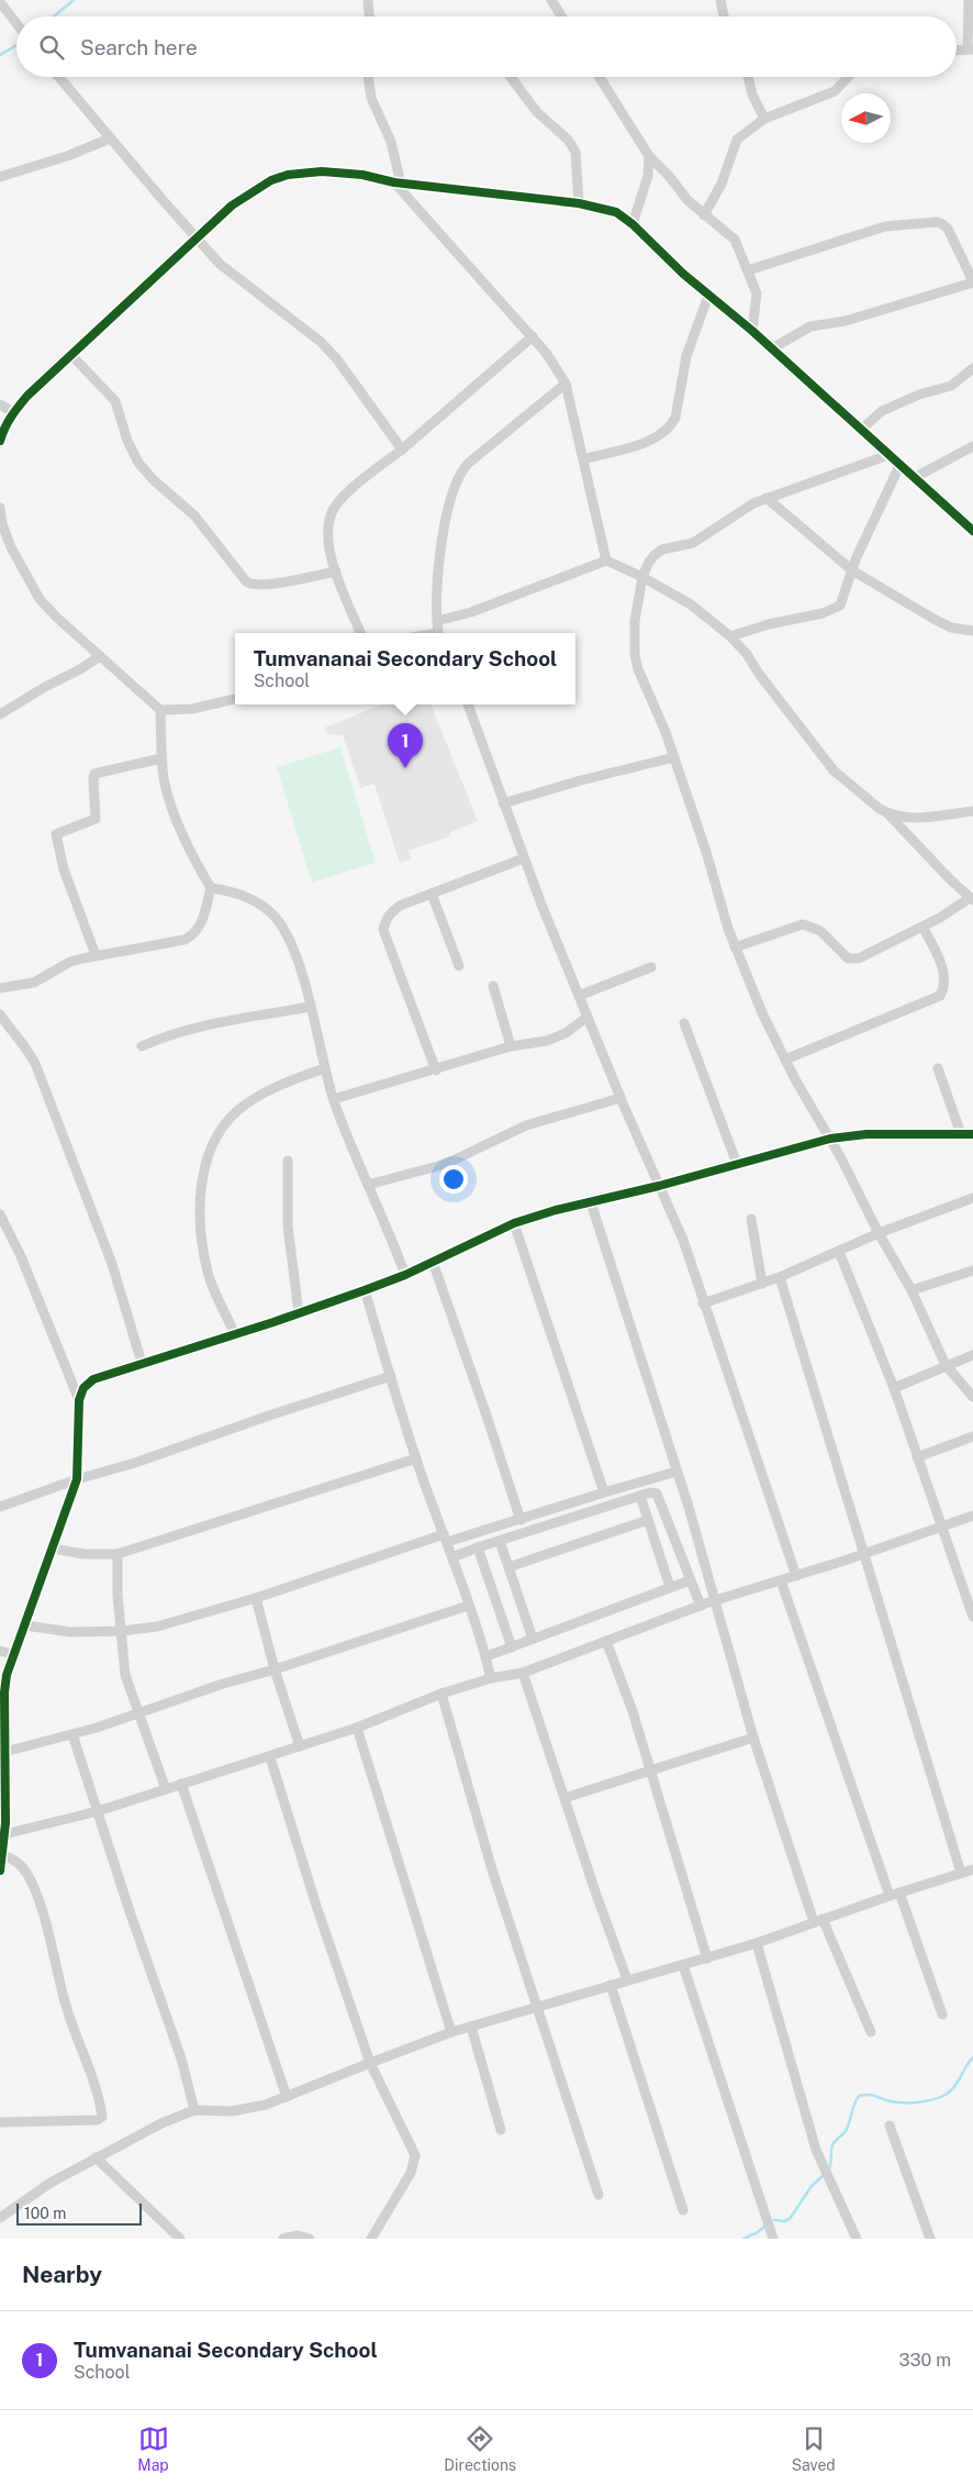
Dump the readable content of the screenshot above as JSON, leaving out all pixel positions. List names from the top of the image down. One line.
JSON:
{"scale_bar":"100 m","north":"left","page":{"search":"Search here","popup":["Tumvananai Secondary School","School"],"pins":"1","scale":"100 m","heading":"Nearby","list":[{"mark":"1","name":"Tumvananai Secondary School","note":"School","value":"330 m"}],"nav":["Map","Directions","Saved"]}}
